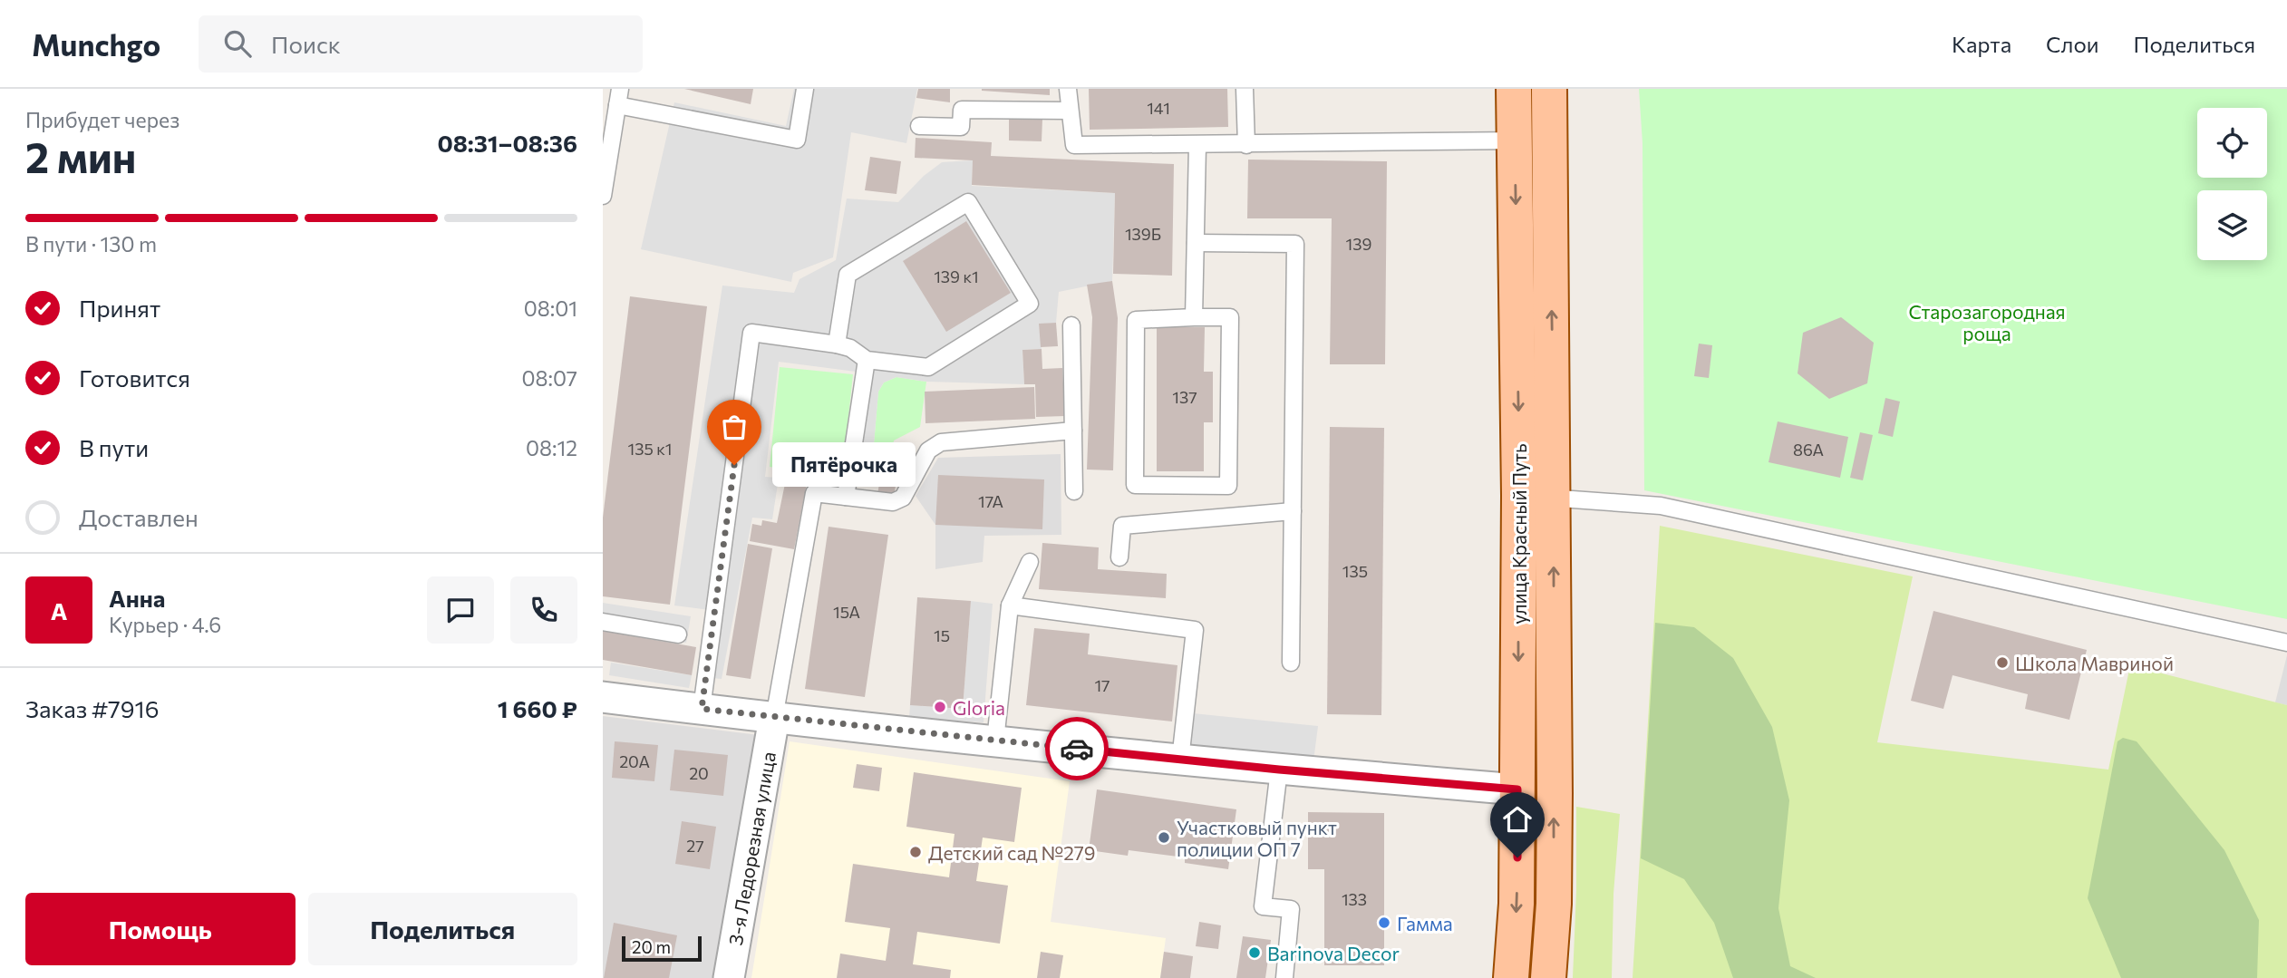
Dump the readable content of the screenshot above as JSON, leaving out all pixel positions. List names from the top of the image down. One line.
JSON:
{"streets":{"main road":["улица Красный Путь"],"street":["3-я Ледорезная улица"]},"parks":["Старозагородная роща"],"places":["Пятёрочка","Школа Мавриной","Gloria","Участковый пункт полиции ОП 7","Детский сад №279","Гамма","Barinova Decor"],"house_numbers":["141","139Б","139","139 к1","137","135 к1","86А","17А","135","15А","15","17","20А","20","27","133"],"scale_bar":"20 m","page":{"header":"Munchgo","search":"Поиск","nav":["Карта","Слои","Поделиться"],"heading":["2 мин","Прибудет через","08:31–08:36"],"panel":["Анна","Курьер · 4.6","Заказ #7916","1 660 ₽"],"bar":"В пути · 130 m","list":[["Принят","08:01"],["Готовится","08:07"],["В пути","08:12"],"Доставлен"],"bubble":"Пятёрочка","round":"А","buttons":["Помощь","Поделиться"],"scale":"20 m"}}
